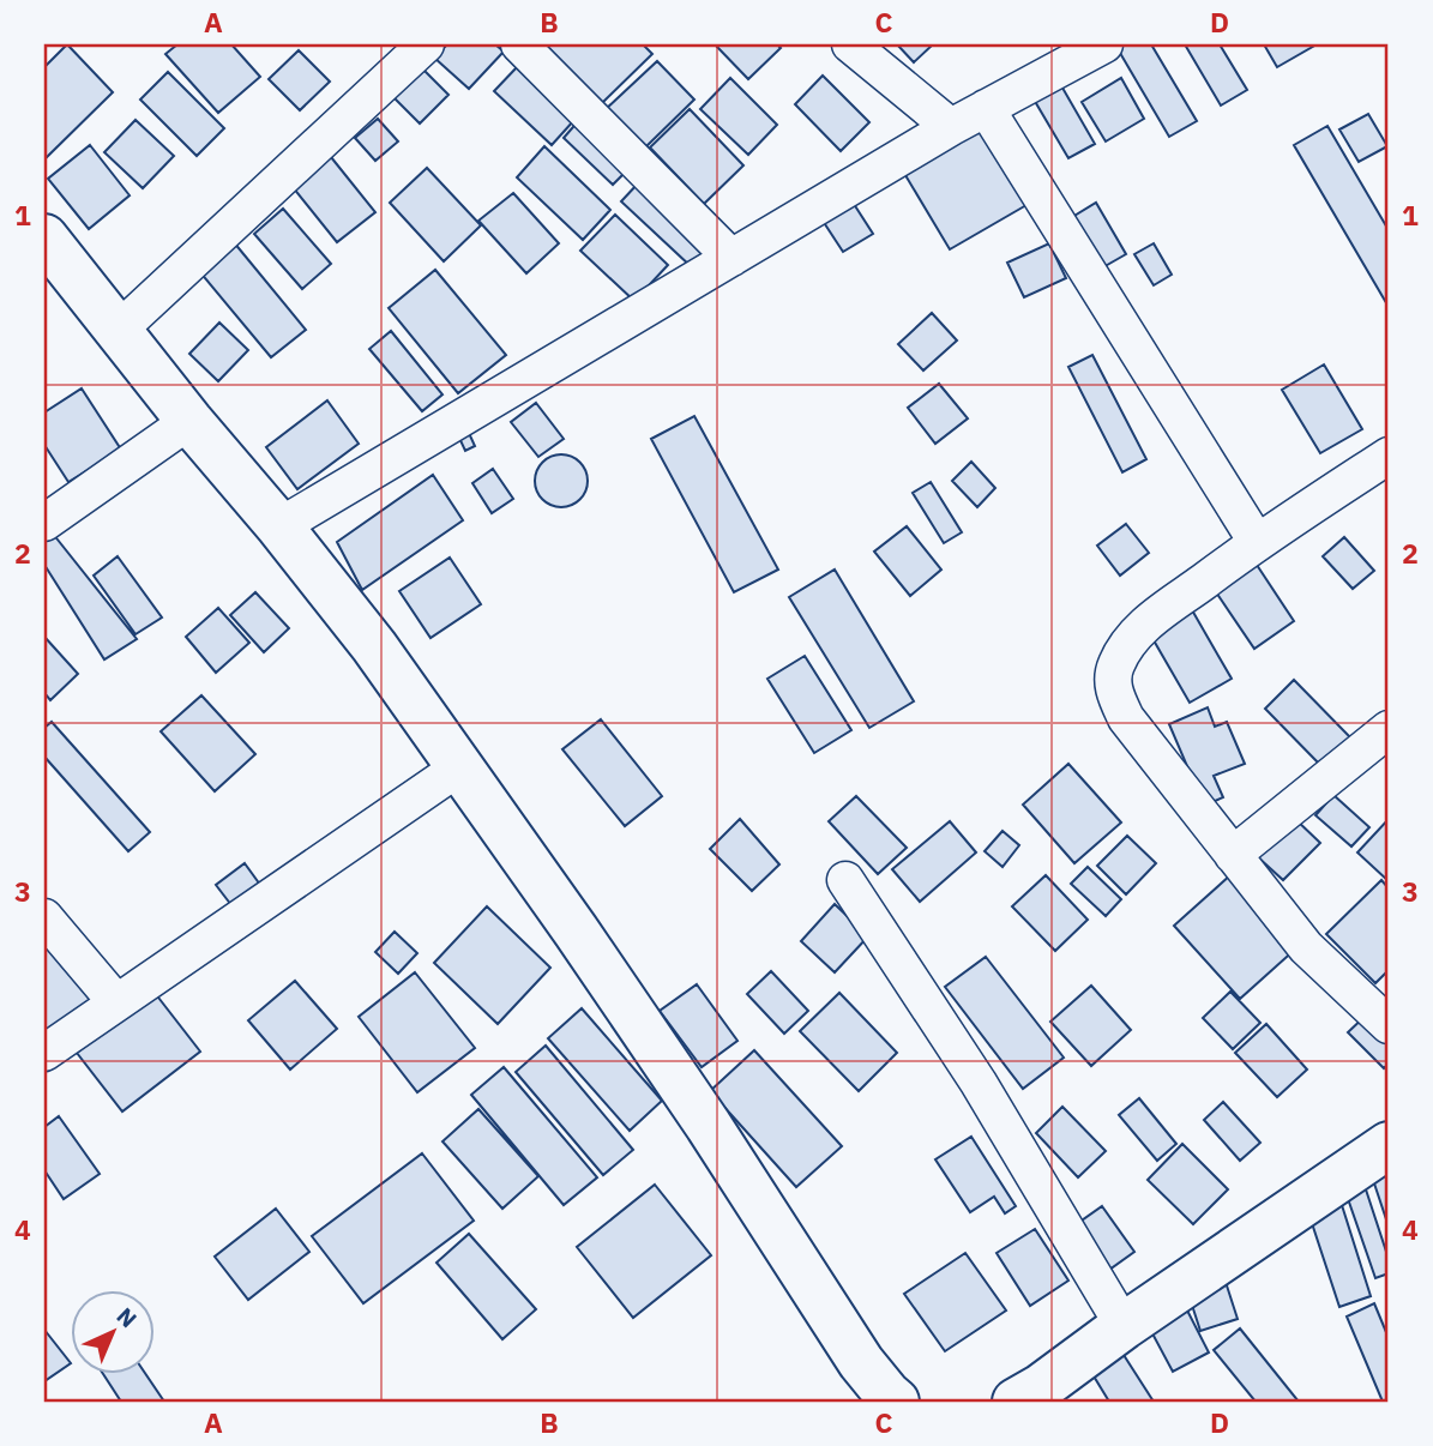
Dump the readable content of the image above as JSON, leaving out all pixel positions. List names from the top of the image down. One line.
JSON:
{"north":"top right","grid":{"columns":["A","B","C","D"],"rows":["1","2","3","4"]}}
